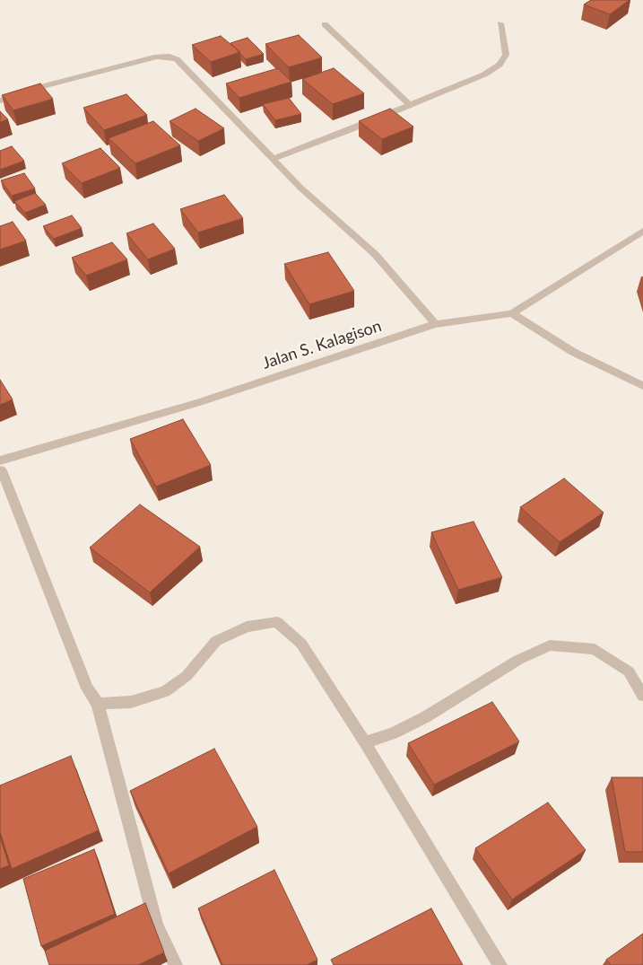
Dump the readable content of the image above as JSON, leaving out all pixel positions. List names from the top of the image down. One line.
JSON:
{"streets":{"street":["Jalan S. Kalagison"]}}
